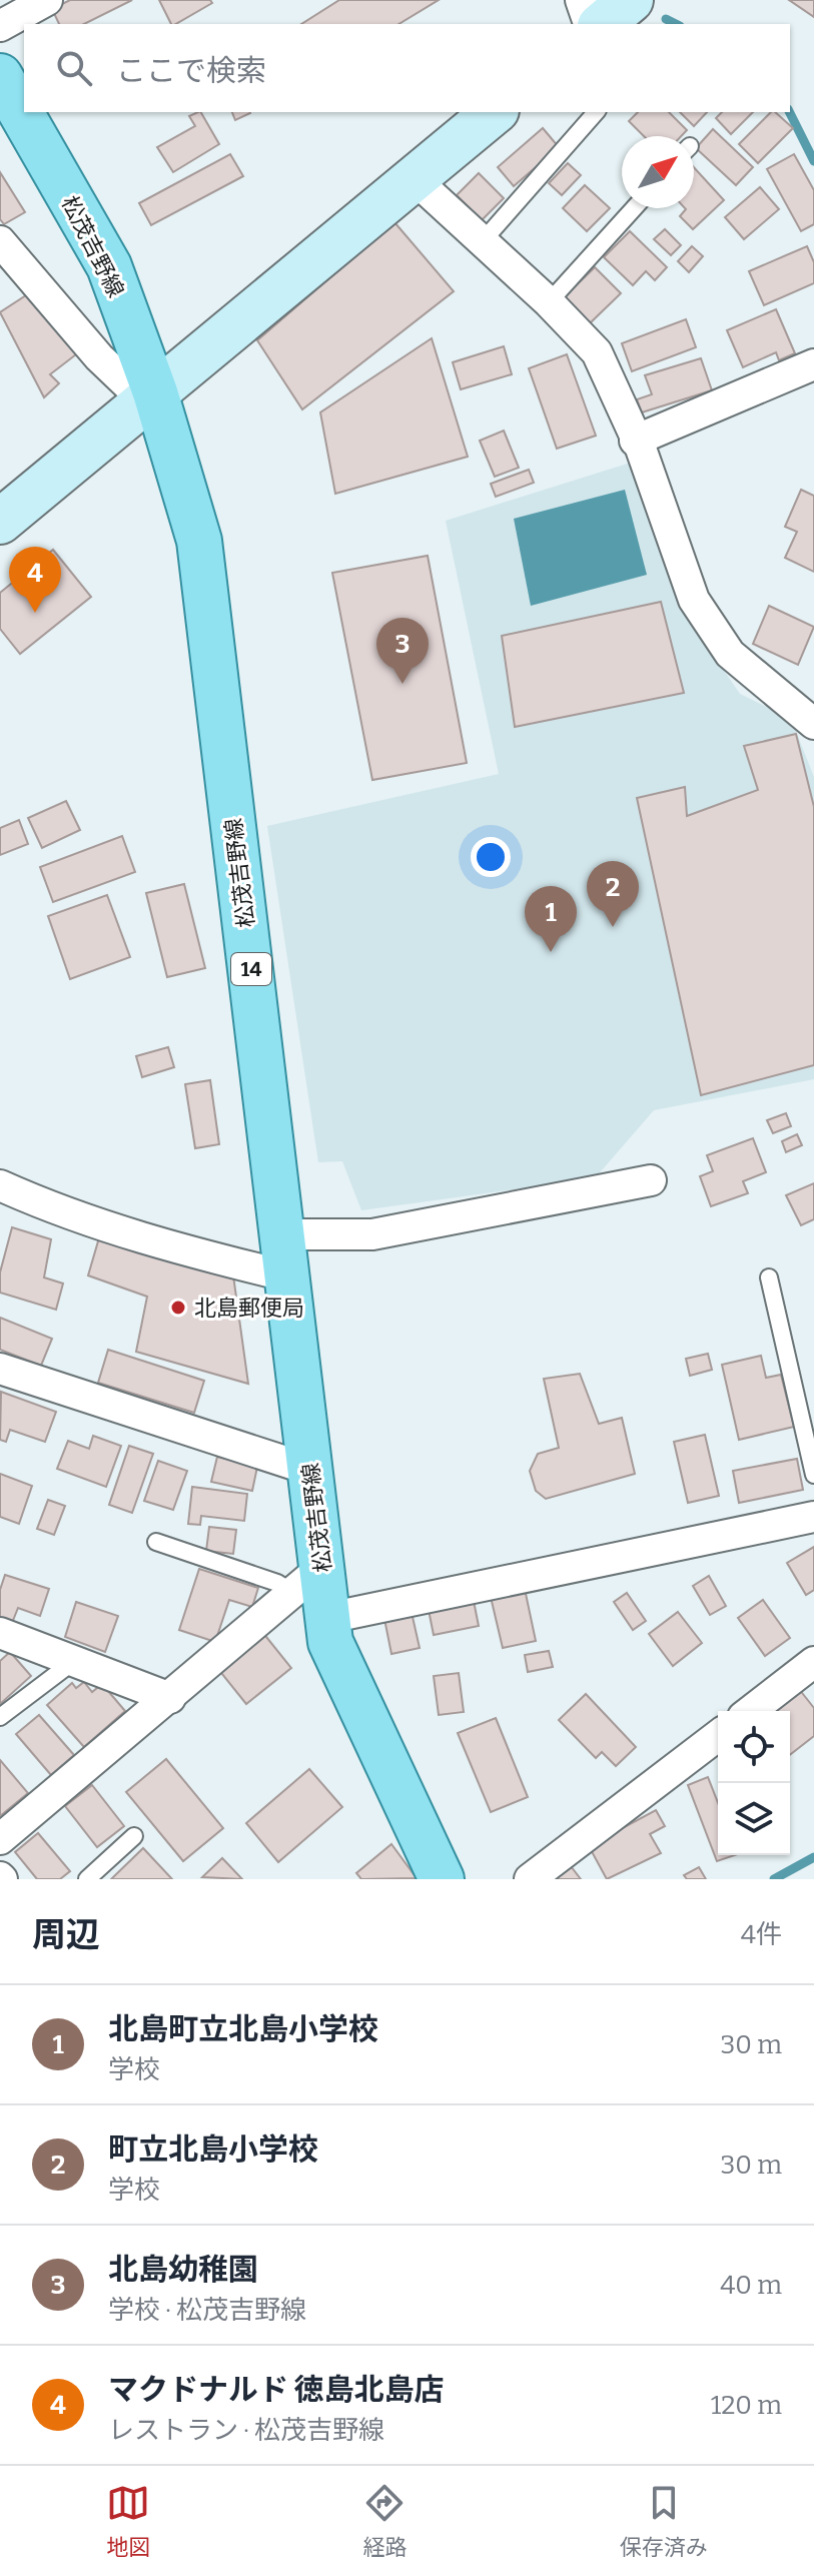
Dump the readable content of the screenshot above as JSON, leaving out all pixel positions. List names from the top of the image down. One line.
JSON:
{"streets":{"main road":["松茂吉野線","14"]},"places":["北島郵便局"],"north":"top right","page":{"search":"ここで検索","pins":["4","3","2","1"],"heading":["周辺","4件"],"list":[{"mark":"1","name":"北島町立北島小学校","note":"学校","value":"30 m"},{"mark":"2","name":"町立北島小学校","note":"学校","value":"30 m"},{"mark":"3","name":"北島幼稚園","note":"学校 · 松茂吉野線","value":"40 m"},{"mark":"4","name":"マクドナルド 徳島北島店","note":"レストラン · 松茂吉野線","value":"120 m"}],"nav":["地図","経路","保存済み"]}}
